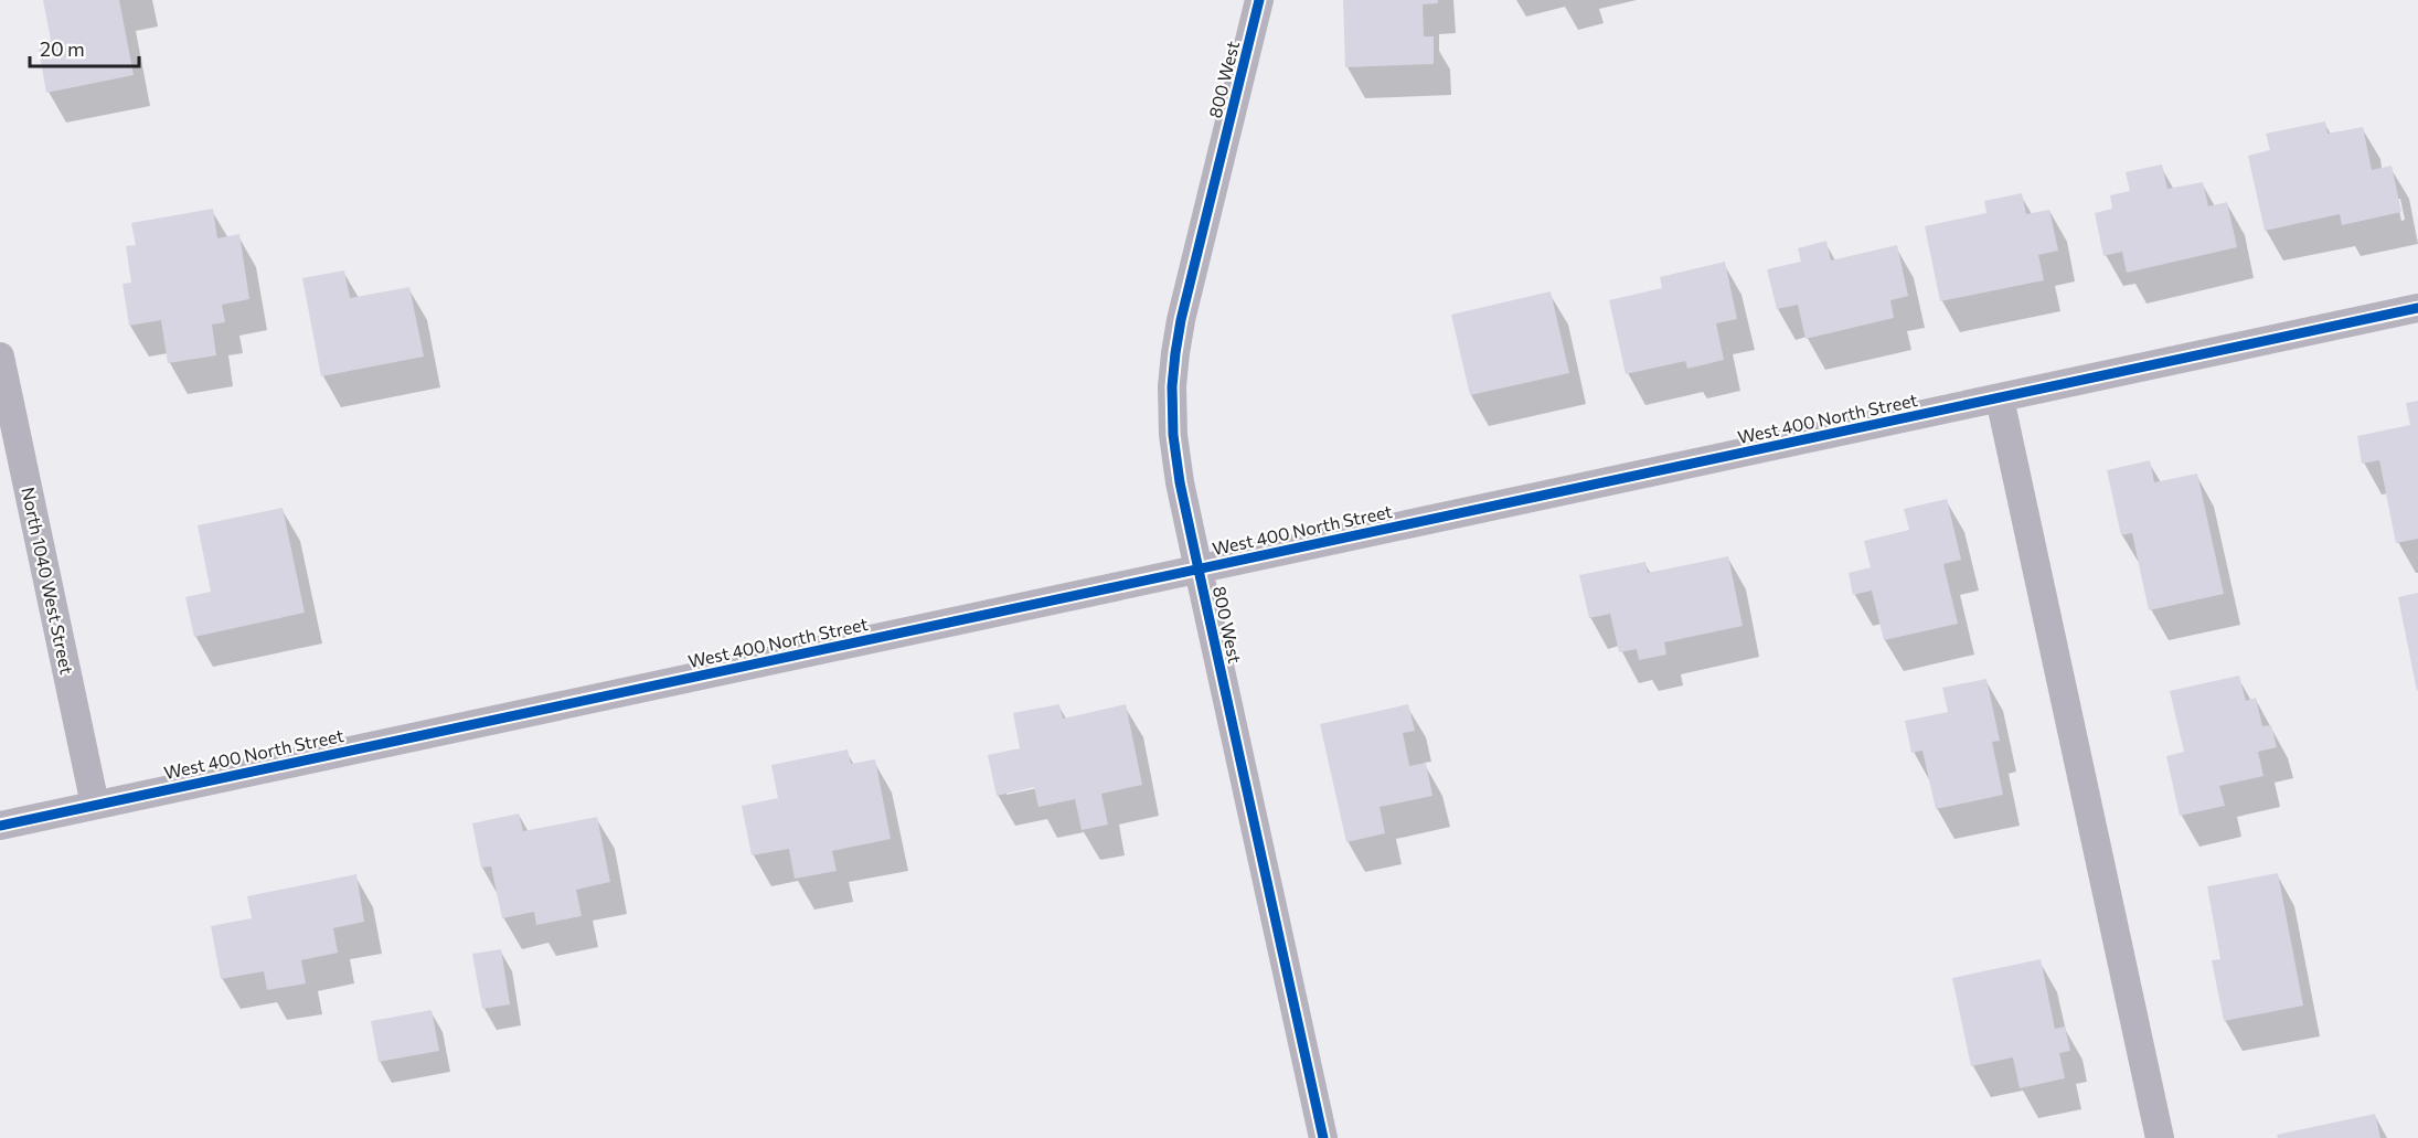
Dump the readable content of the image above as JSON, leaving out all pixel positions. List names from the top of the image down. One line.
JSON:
{"streets":{"street":["800 West","West 400 North Street","North 1040 West Street"]},"crossings":[["800 West","West 400 North Street"],["West 400 North Street","North 1040 West Street"]],"scale_bar":"20 m"}
